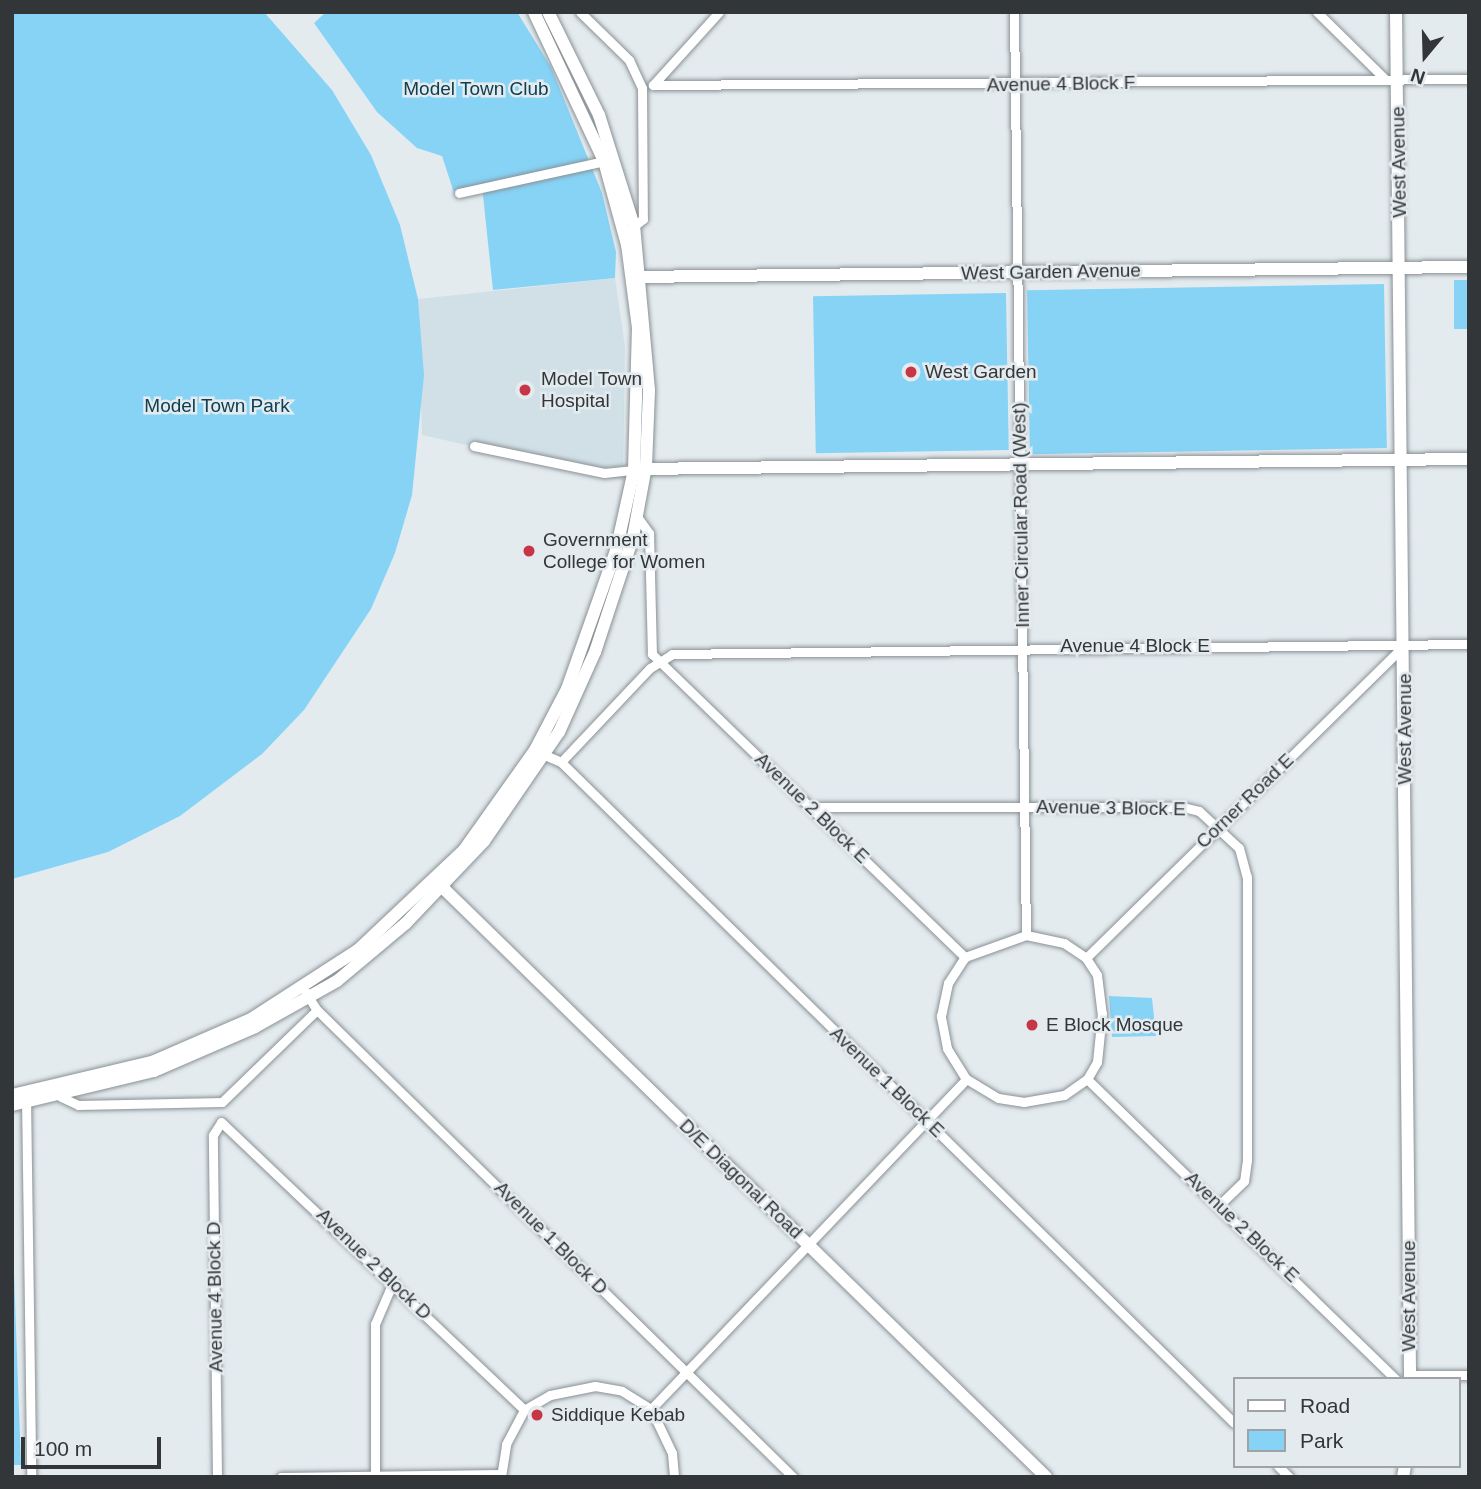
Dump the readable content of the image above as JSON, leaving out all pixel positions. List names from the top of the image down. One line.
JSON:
{"streets":{"street":["Avenue 4 Block F","West Avenue","West Garden Avenue","Inner Circular Road (West)","Avenue 4 Block E","Corner Road E","Avenue 2 Block E","Avenue 3 Block E","Avenue 1 Block E","D/E Diagonal Road","Avenue 1 Block D","Avenue 2 Block D","Avenue 4 Block D"]},"crossings":[["Avenue 4 Block F","West Avenue"],["Avenue 4 Block F","Inner Circular Road (West)"],["West Avenue","West Garden Avenue"],["West Avenue","Avenue 4 Block E"],["West Avenue","Corner Road E"],["West Garden Avenue","Inner Circular Road (West)"],["Inner Circular Road (West)","Avenue 4 Block E"],["Inner Circular Road (West)","Corner Road E"],["Inner Circular Road (West)","Avenue 2 Block E"],["Inner Circular Road (West)","Avenue 3 Block E"],["Avenue 4 Block E","Corner Road E"],["Avenue 4 Block E","Avenue 2 Block E"],["Corner Road E","Avenue 2 Block E"],["Corner Road E","Avenue 3 Block E"],["Avenue 2 Block E","Avenue 3 Block E"],["Avenue 2 Block D","Avenue 4 Block D"]],"parks":["Model Town Club","Model Town Park"],"places":["West Garden","Model Town Hospital","Government College for Women","E Block Mosque","Siddique Kebab"],"legend":["Road","Park"],"scale_bar":"100 m","north":"bottom"}
